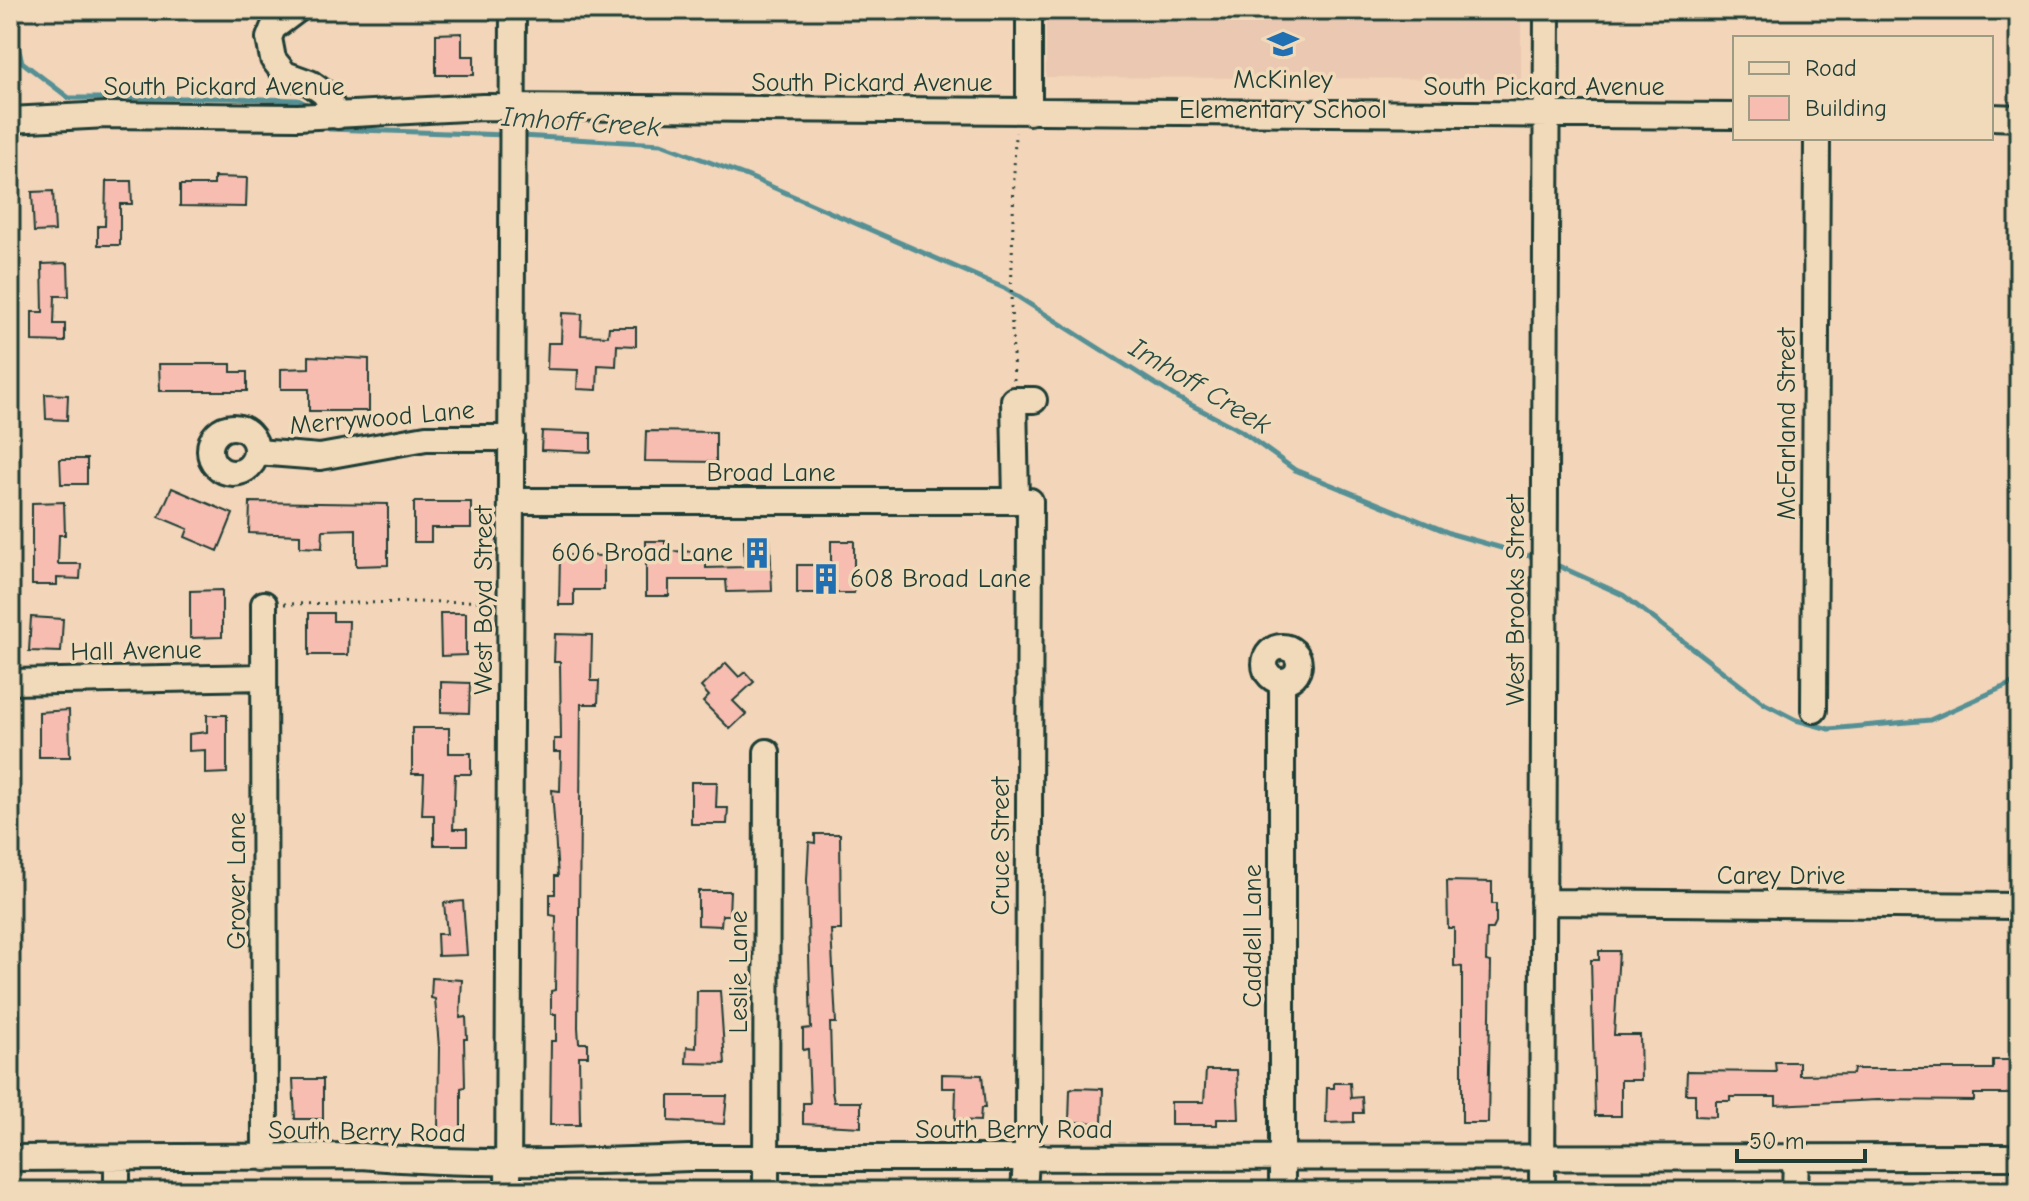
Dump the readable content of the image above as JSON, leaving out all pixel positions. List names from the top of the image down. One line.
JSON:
{"streets":{"street":["South Pickard Avenue","Merrywood Lane","McFarland Street","Broad Lane","West Boyd Street","West Brooks Street","Hall Avenue","Cruce Street","Carey Drive","Grover Lane","Caddell Lane","Leslie Lane","South Berry Road"]},"crossings":[["South Pickard Avenue","West Boyd Street"],["South Pickard Avenue","West Brooks Street"],["Merrywood Lane","West Boyd Street"],["Broad Lane","West Boyd Street"],["Broad Lane","Cruce Street"],["West Boyd Street","South Berry Road"],["West Brooks Street","Carey Drive"],["West Brooks Street","South Berry Road"],["Hall Avenue","Grover Lane"],["Cruce Street","South Berry Road"],["Grover Lane","South Berry Road"],["Caddell Lane","South Berry Road"],["Leslie Lane","South Berry Road"]],"water":["Imhoff Creek"],"places":{"school or university":["McKinley Elementary School"],"building":["606 Broad Lane","608 Broad Lane"]},"legend":["Road","Building"],"scale_bar":"50 m"}
